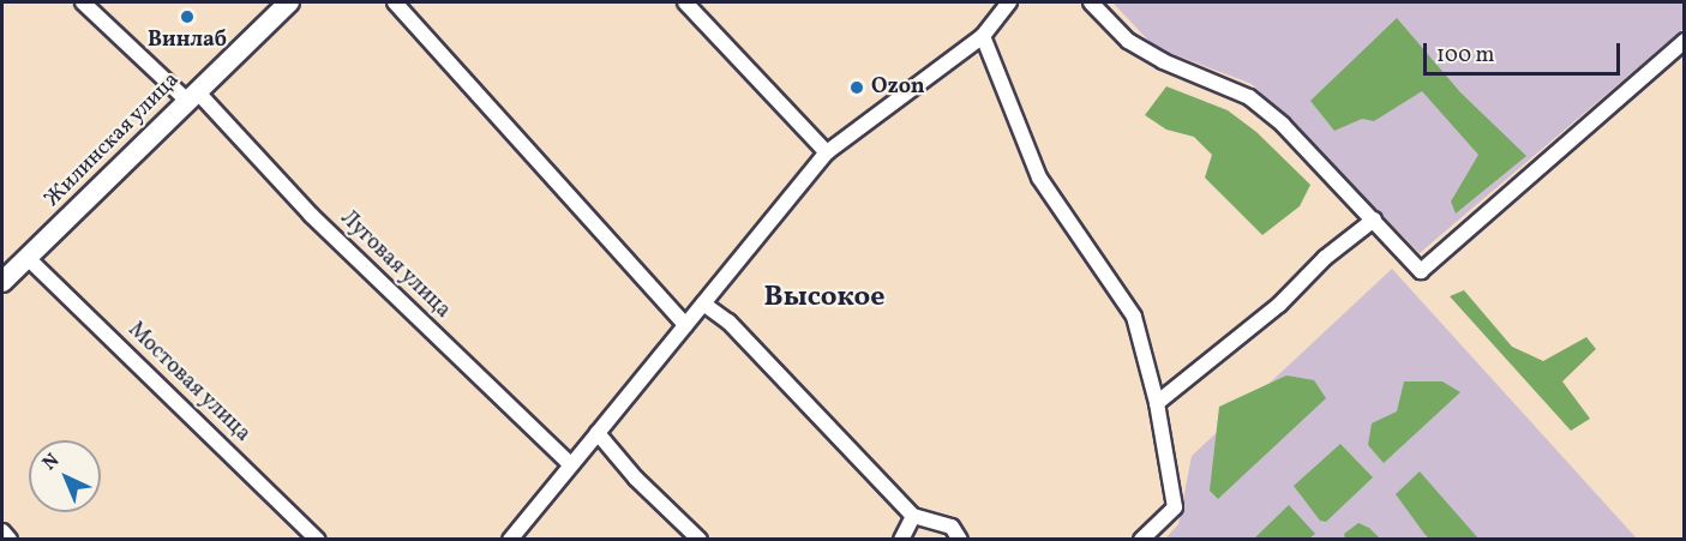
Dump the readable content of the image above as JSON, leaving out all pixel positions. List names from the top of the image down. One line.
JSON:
{"streets":{"main road":["Жилинская улица"],"street":["Луговая улица","Мостовая улица"]},"crossings":[["Жилинская улица","Луговая улица"],["Жилинская улица","Мостовая улица"]],"districts":["Высокое"],"places":["Винлаб","Ozon"],"scale_bar":"100 m","north":"top left"}
